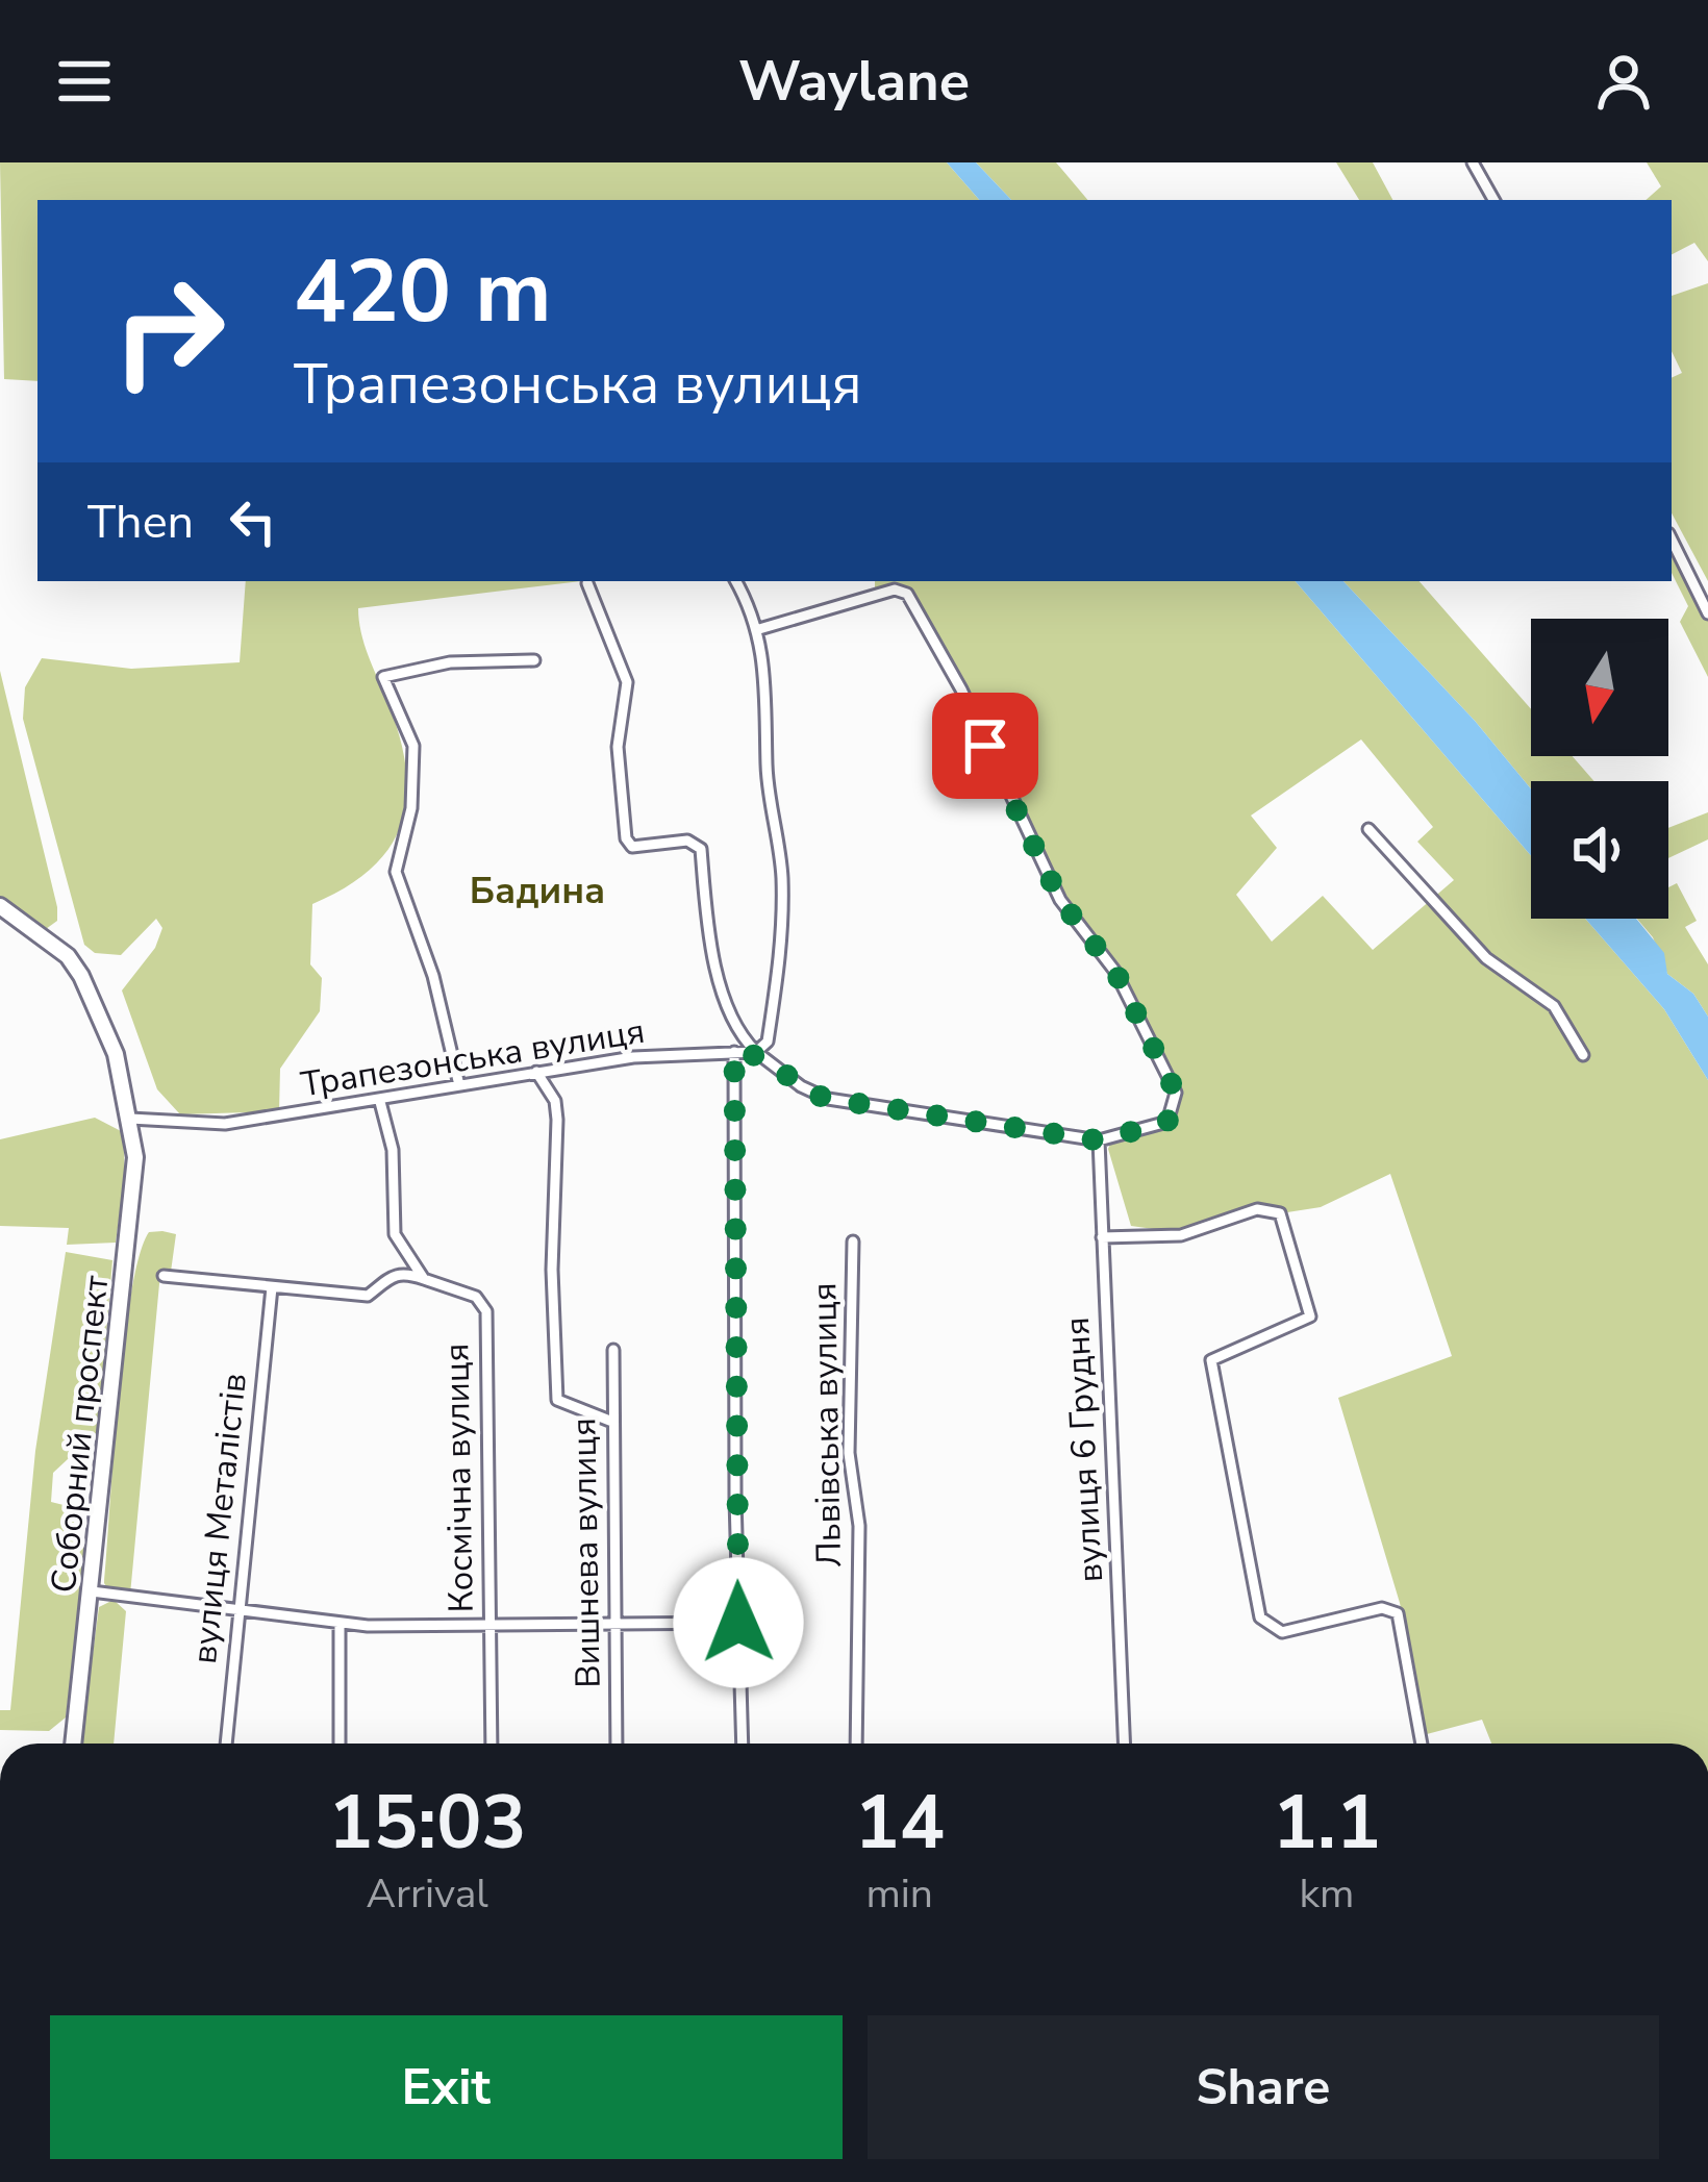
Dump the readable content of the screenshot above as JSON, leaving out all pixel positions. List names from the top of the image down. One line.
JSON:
{"streets":{"main road":["Соборний проспект"],"street":["Трапезонська вулиця","Львівська вулиця","вулиця 6 Грудня","Космічна вулиця","вулиця Металістів","Вишнева вулиця"]},"crossings":[["Трапезонська вулиця","Соборний проспект"]],"districts":["Бадина"],"north":"bottom","page":{"header":"Waylane","turn":["420 m","Трапезонська вулиця"],"then":"Then","eta":["15:03","Arrival","14","min","1.1","km"],"buttons":["Exit","Share"]}}
